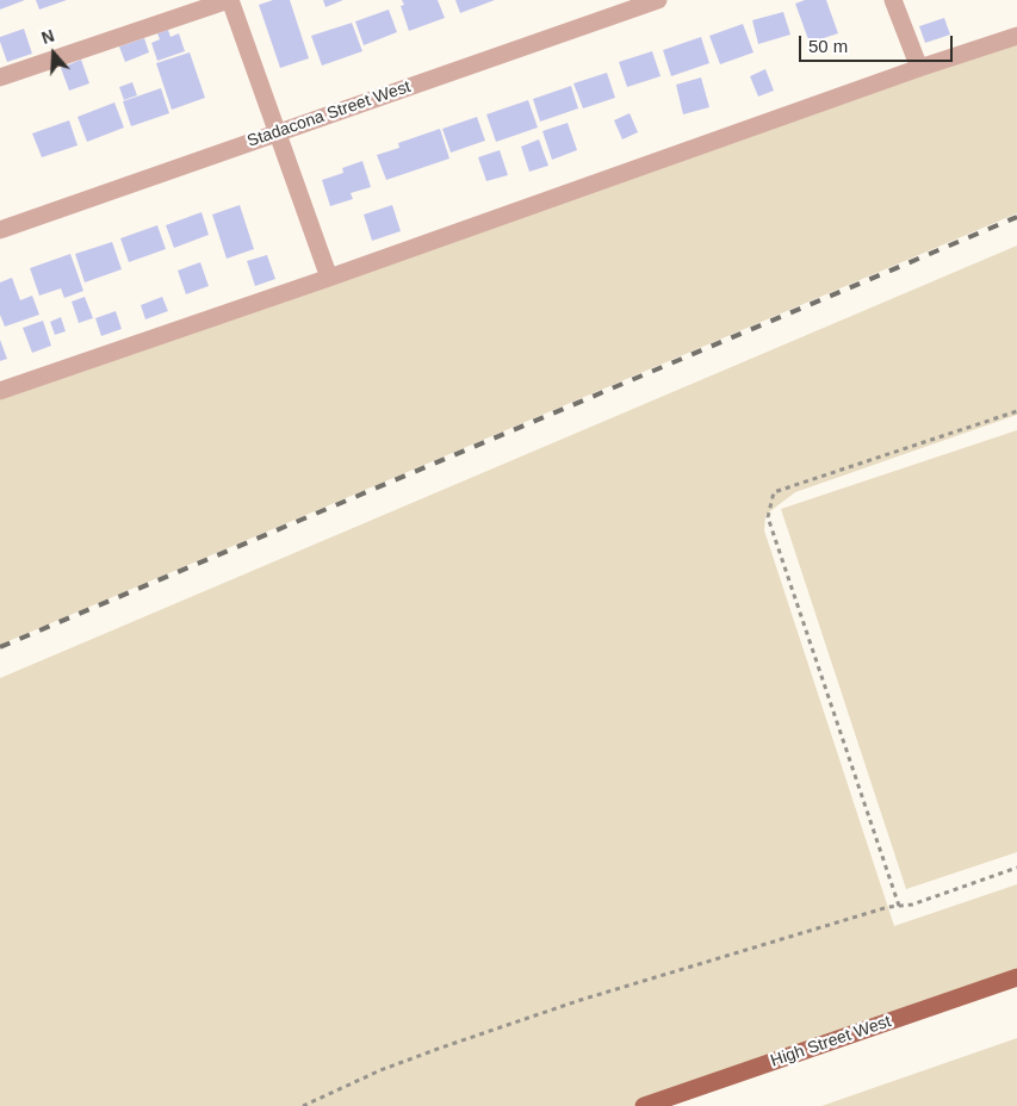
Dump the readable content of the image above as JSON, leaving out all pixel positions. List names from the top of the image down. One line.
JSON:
{"streets":{"main road":["High Street West"],"street":["Stadacona Street West"]},"scale_bar":"50 m","north":"top"}
